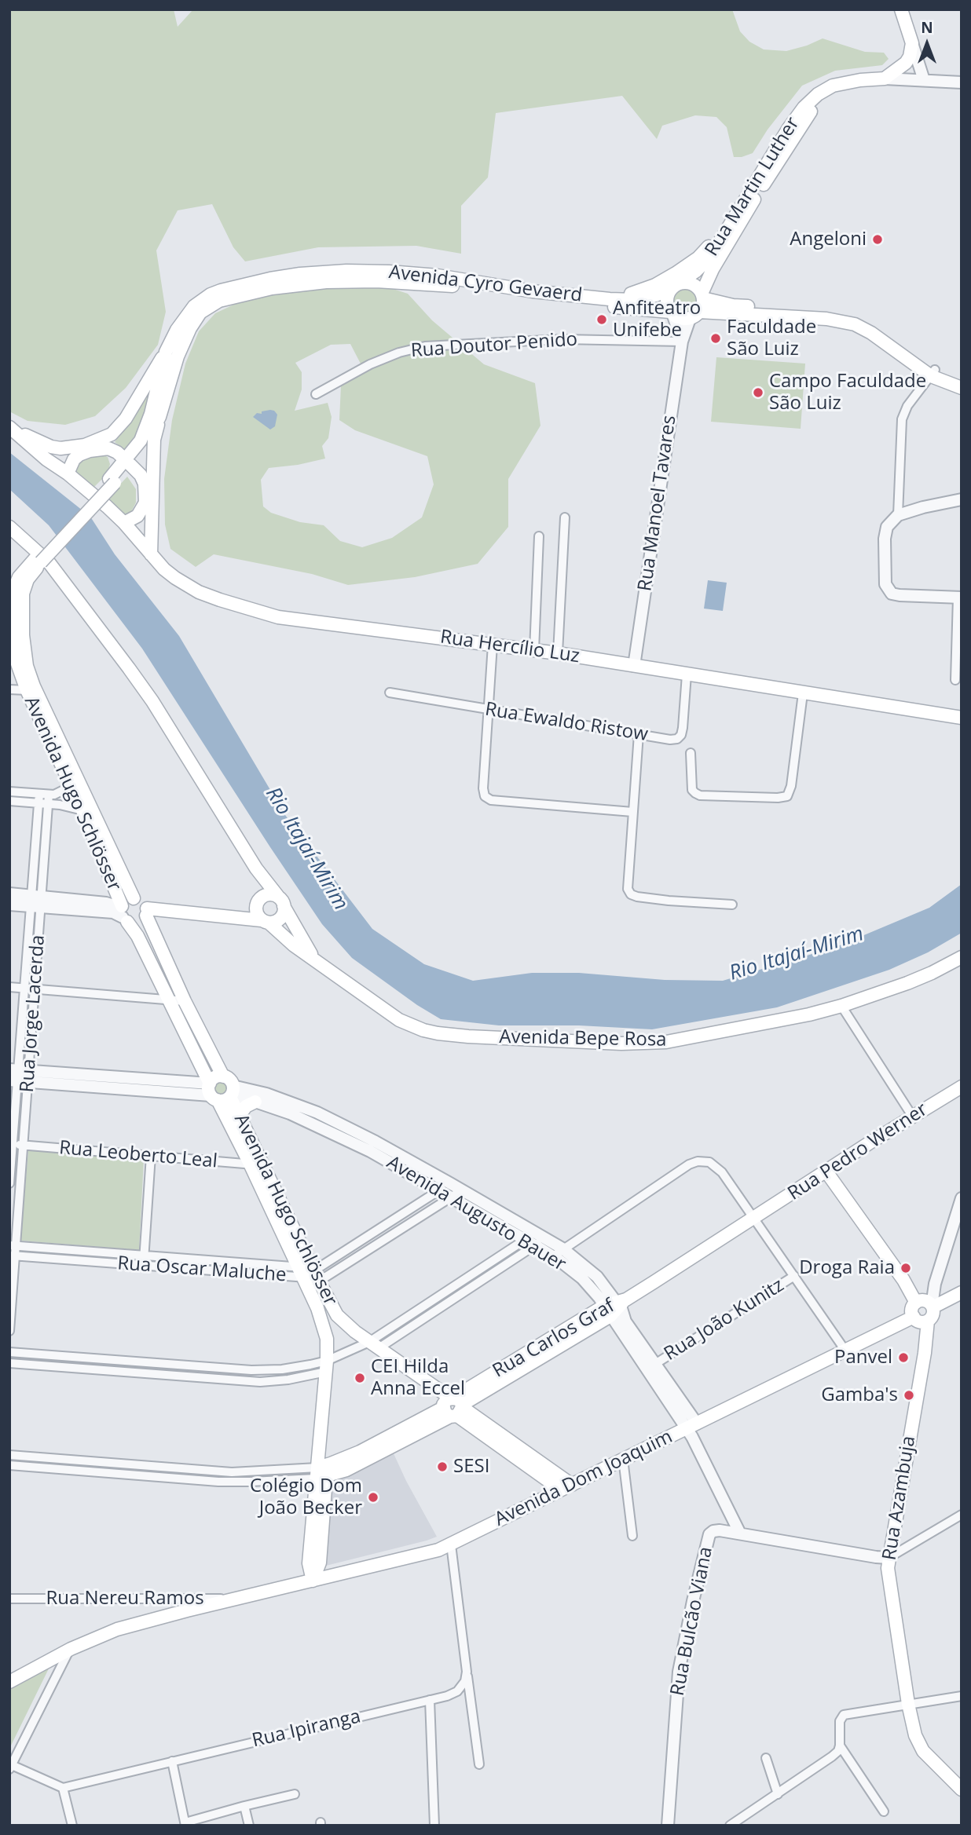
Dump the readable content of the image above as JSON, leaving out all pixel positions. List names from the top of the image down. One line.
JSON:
{"streets":{"main road":["Rua Martin Luther","Avenida Cyro Gevaerd","Rua Hercílio Luz","Avenida Hugo Schlösser","Avenida Bepe Rosa","Rua Pedro Werner","Rua Carlos Graf","Avenida Dom Joaquim","Rua Azambuja"],"street":["Rua Doutor Penido","Rua Manoel Tavares","Rua Ewaldo Ristow","Rua Jorge Lacerda","Rua Leoberto Leal","Avenida Augusto Bauer","Rua Oscar Maluche","Rua João Kunitz","Rua Nereu Ramos","Rua Bulcão Viana","Rua Ipiranga"]},"crossings":[["Rua Martin Luther","Avenida Cyro Gevaerd"],["Rua Martin Luther","Rua Manoel Tavares"],["Avenida Cyro Gevaerd","Rua Manoel Tavares"],["Avenida Cyro Gevaerd","Avenida Hugo Schlösser"],["Rua Doutor Penido","Rua Manoel Tavares"],["Rua Manoel Tavares","Rua Hercílio Luz"],["Rua Hercílio Luz","Rua Ewaldo Ristow"],["Avenida Hugo Schlösser","Rua Leoberto Leal"],["Avenida Hugo Schlösser","Avenida Augusto Bauer"],["Avenida Hugo Schlösser","Rua Oscar Maluche"],["Avenida Hugo Schlösser","Rua Carlos Graf"],["Avenida Hugo Schlösser","Avenida Dom Joaquim"],["Rua Jorge Lacerda","Rua Leoberto Leal"],["Rua Jorge Lacerda","Avenida Augusto Bauer"],["Rua Jorge Lacerda","Rua Oscar Maluche"],["Rua Pedro Werner","Rua Carlos Graf"],["Avenida Augusto Bauer","Rua Oscar Maluche"],["Avenida Augusto Bauer","Rua João Kunitz"],["Avenida Augusto Bauer","Rua Carlos Graf"],["Avenida Augusto Bauer","Avenida Dom Joaquim"],["Avenida Augusto Bauer","Rua Bulcão Viana"],["Avenida Dom Joaquim","Rua Nereu Ramos"],["Rua Azambuja","Rua Bulcão Viana"]],"water":["Rio Itajaí-Mirim"],"places":["Angeloni","Anfiteatro Unifebe","Faculdade São Luiz","Campo Faculdade São Luiz","Droga Raia","Panvel","CEI Hilda Anna Eccel","Gamba's","SESI","Colégio Dom João Becker"],"north":"top"}
